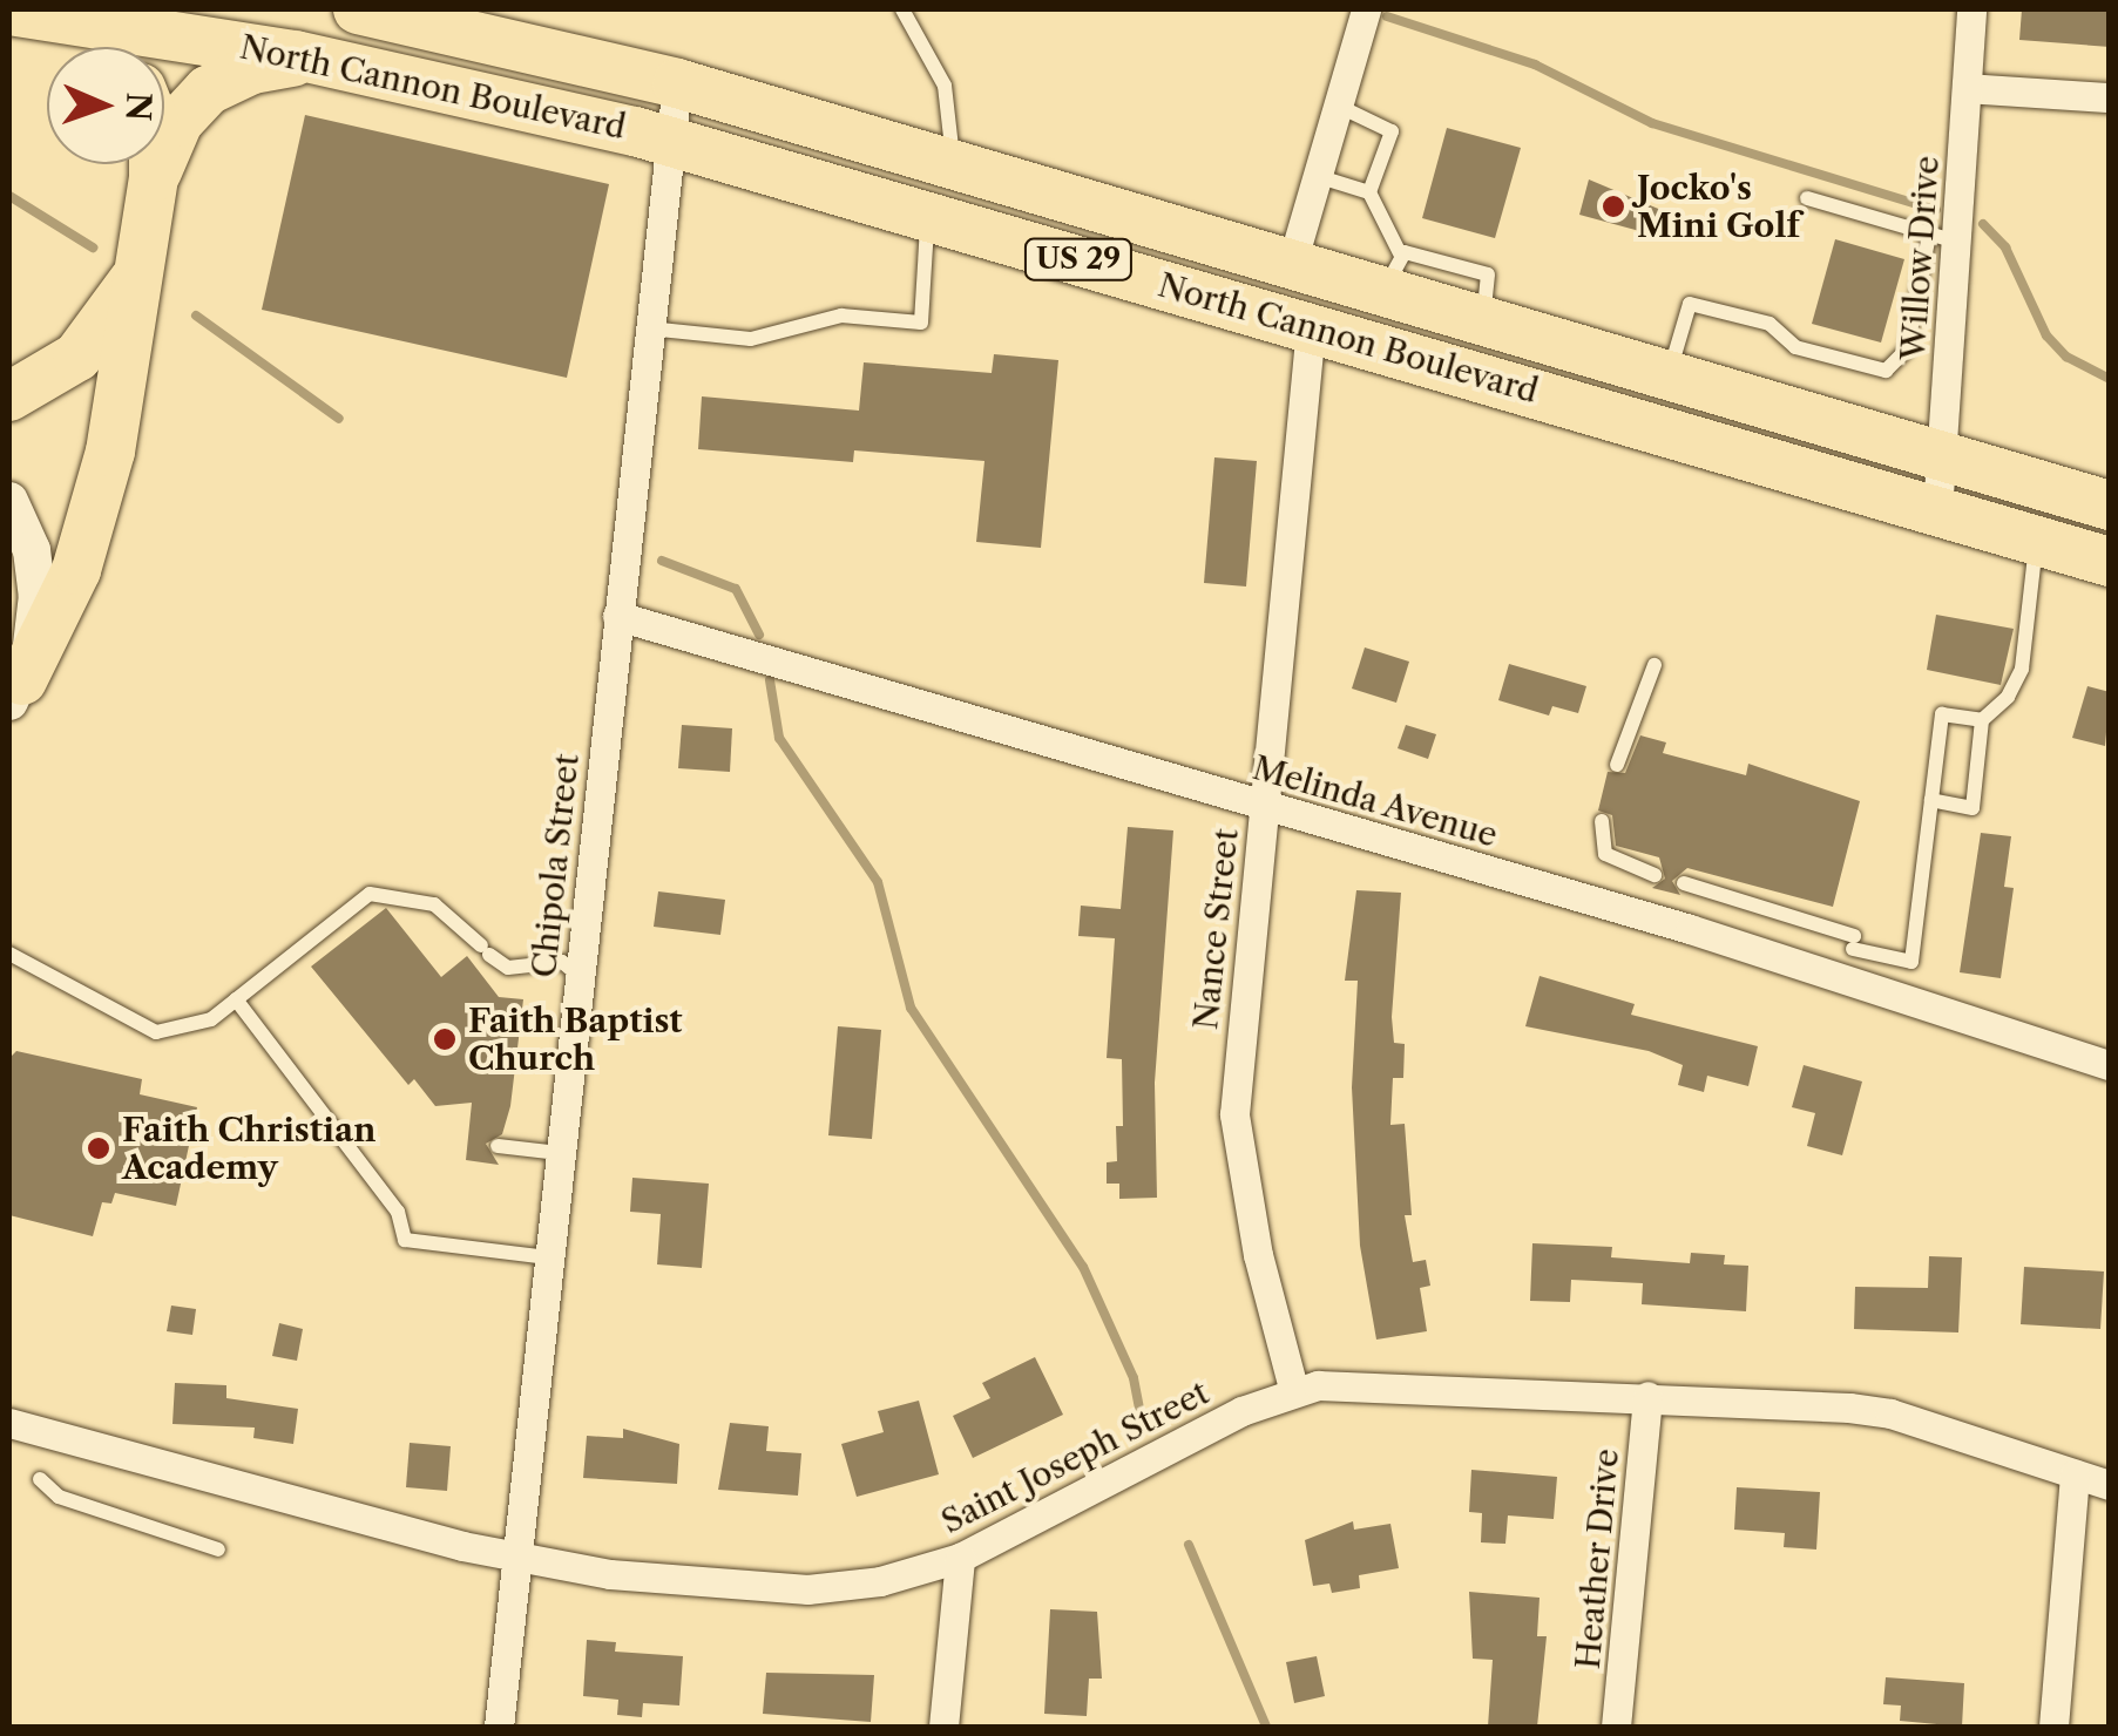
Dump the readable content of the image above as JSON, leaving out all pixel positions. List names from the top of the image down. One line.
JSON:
{"streets":{"main road":["North Cannon Boulevard","US 29"],"street":["Willow Drive","Melinda Avenue","Chipola Street","Nance Street","Saint Joseph Street","Heather Drive"]},"crossings":[["North Cannon Boulevard","Willow Drive"],["North Cannon Boulevard","Chipola Street"],["North Cannon Boulevard","Nance Street"],["Melinda Avenue","Chipola Street"],["Melinda Avenue","Nance Street"],["Chipola Street","Saint Joseph Street"],["Nance Street","Saint Joseph Street"],["Saint Joseph Street","Heather Drive"]],"places":["Jocko's Mini Golf","Faith Baptist Church","Faith Christian Academy"],"north":"right"}
